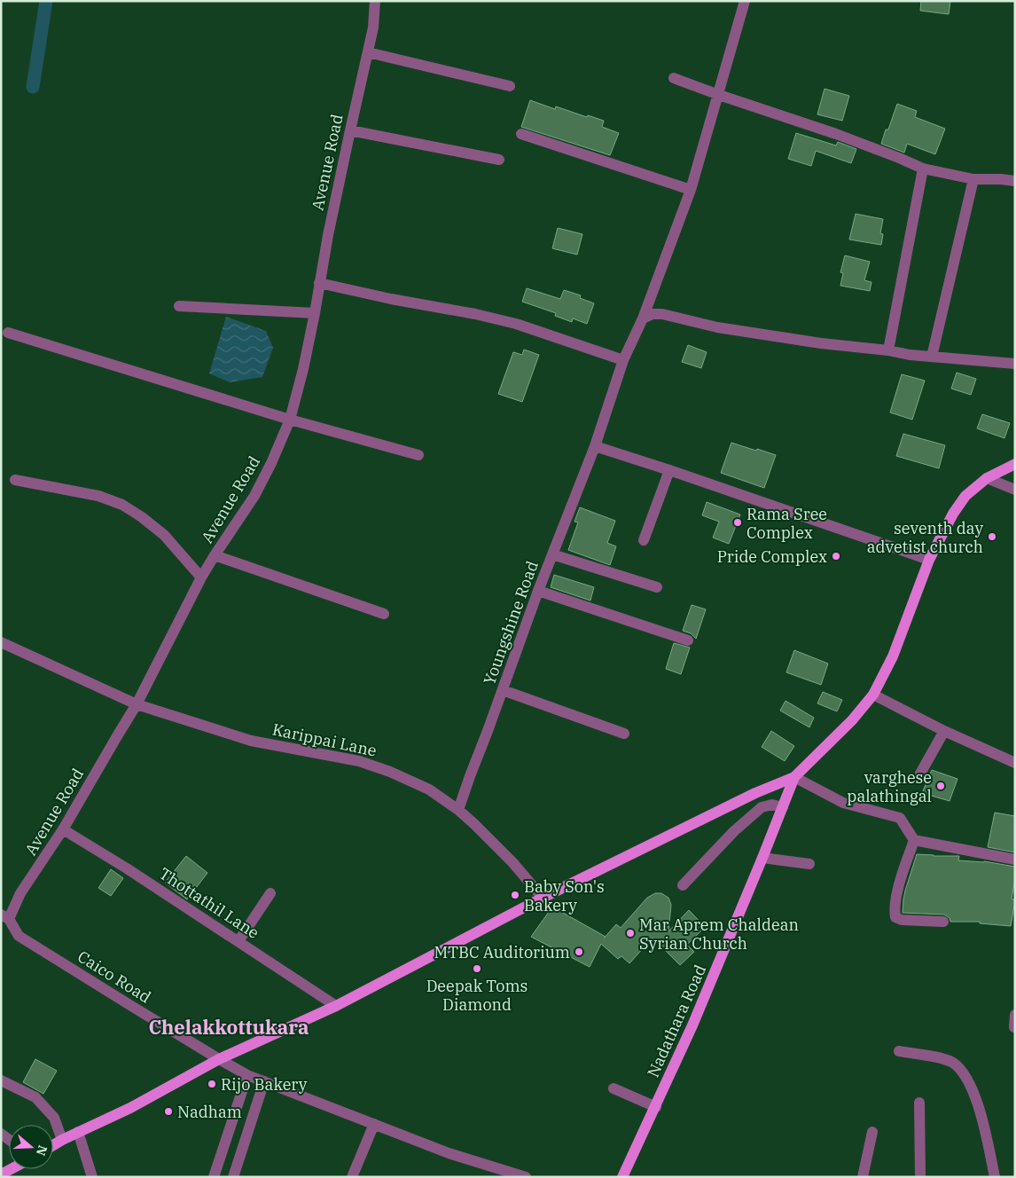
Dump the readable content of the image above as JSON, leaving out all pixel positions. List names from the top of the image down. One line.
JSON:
{"streets":{"main road":["Nadathara Road"],"street":["Avenue Road","Youngshine Road","Karippai Lane","Thottathil Lane","Caico Road"]},"crossings":[["Avenue Road","Karippai Lane"],["Avenue Road","Thottathil Lane"],["Avenue Road","Caico Road"],["Youngshine Road","Karippai Lane"]],"districts":["Chelakkottukara"],"places":["Rama Sree Complex","seventh day advetist church","Pride Complex","varghese palathingal","Baby Son's Bakery","Mar Aprem Chaldean Syrian Church","MTBC Auditorium","Deepak Toms Diamond","Rijo Bakery","Nadham"],"north":"right"}
